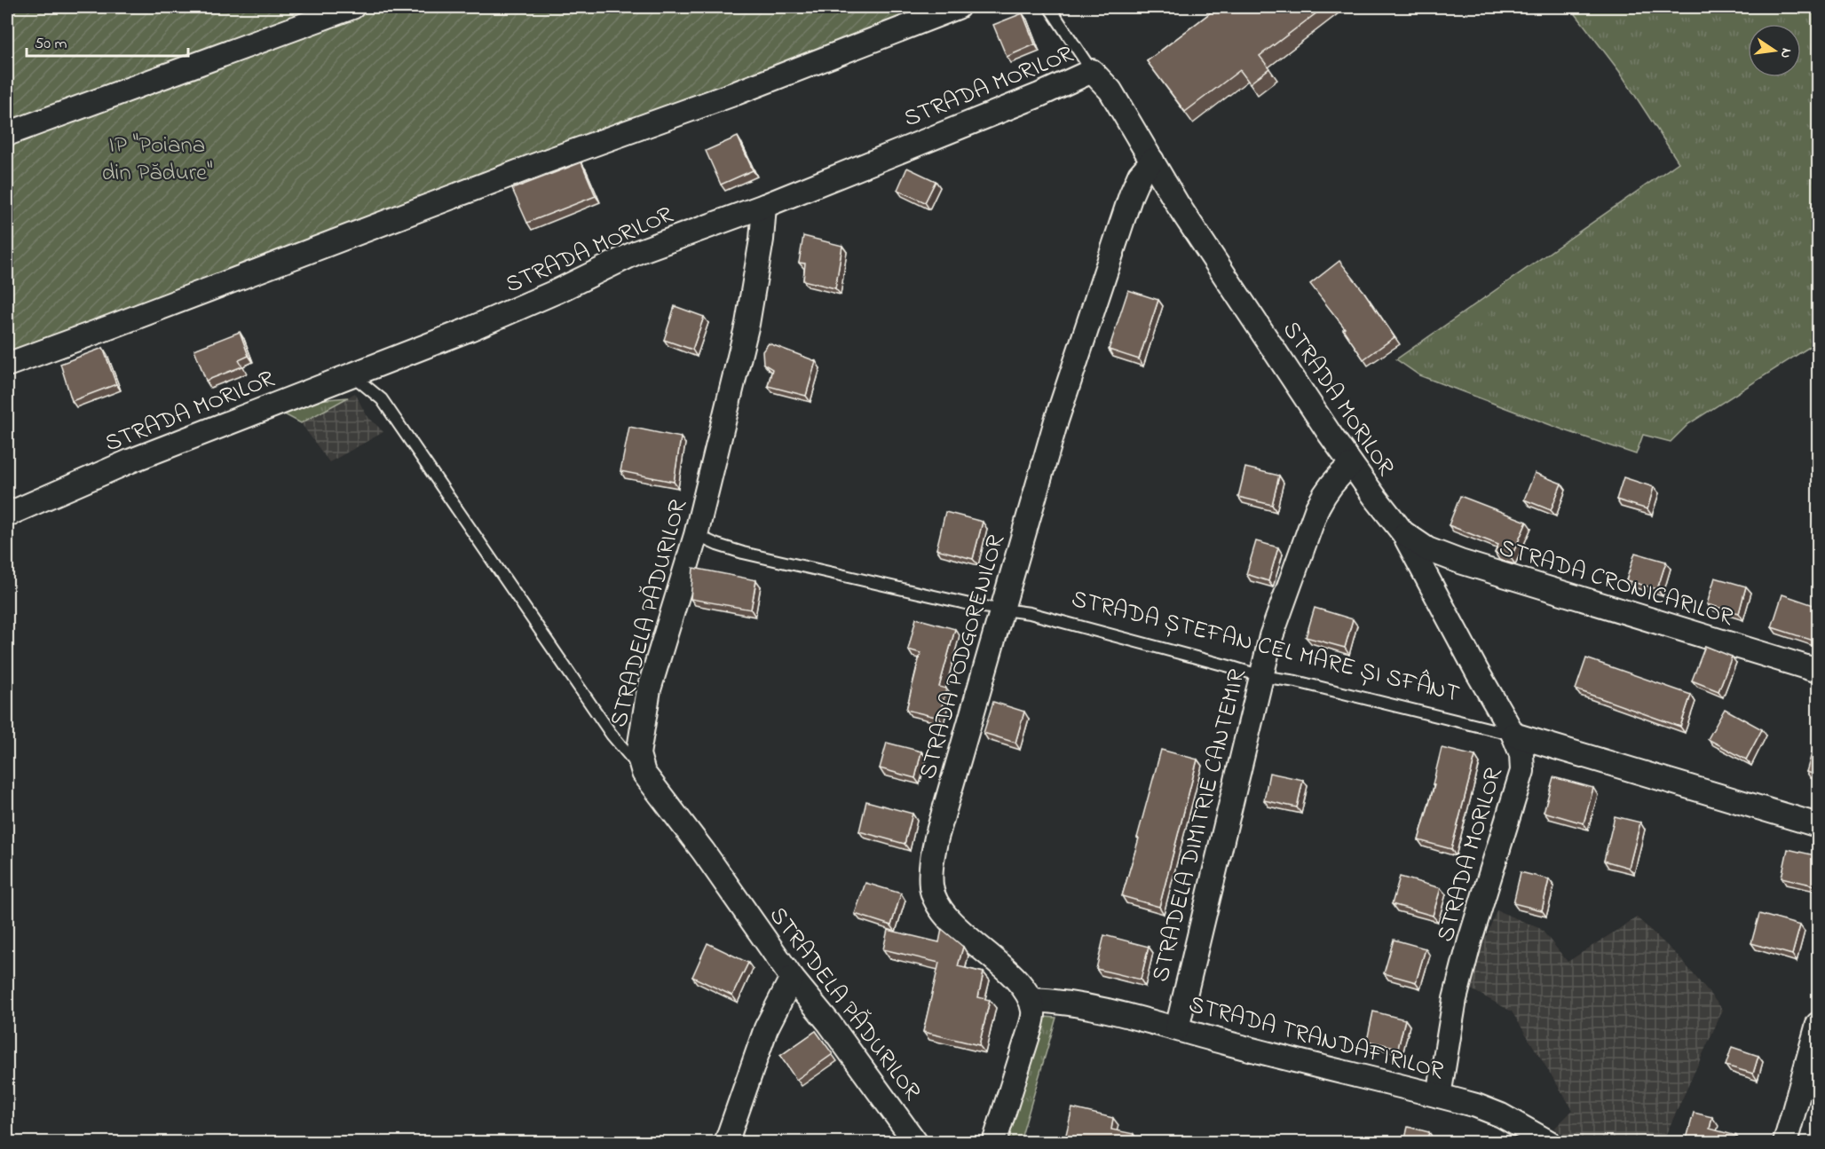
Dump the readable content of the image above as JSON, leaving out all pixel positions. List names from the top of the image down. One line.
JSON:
{"streets":{"street":["STRADA MORILOR","STRADA CRONICARILOR","STRADELA PĂDURILOR","STRADA ȘTEFAN CEL MARE ȘI SFÂNT","STRADA PODGORENILOR","STRADELA DIMITRIE CANTEMIR","STRADA TRANDAFIRILOR"]},"crossings":[["STRADA MORILOR","STRADA CRONICARILOR"],["STRADA MORILOR","STRADELA PĂDURILOR"],["STRADA MORILOR","STRADA ȘTEFAN CEL MARE ȘI SFÂNT"],["STRADA MORILOR","STRADA PODGORENILOR"],["STRADA MORILOR","STRADELA DIMITRIE CANTEMIR"],["STRADA MORILOR","STRADA TRANDAFIRILOR"],["STRADELA PĂDURILOR","STRADA ȘTEFAN CEL MARE ȘI SFÂNT"],["STRADA ȘTEFAN CEL MARE ȘI SFÂNT","STRADA PODGORENILOR"],["STRADA ȘTEFAN CEL MARE ȘI SFÂNT","STRADELA DIMITRIE CANTEMIR"],["STRADA PODGORENILOR","STRADA TRANDAFIRILOR"],["STRADELA DIMITRIE CANTEMIR","STRADA TRANDAFIRILOR"]],"parks":["IP \"Poiana din Pădure\""],"scale_bar":"50 m","north":"right"}
